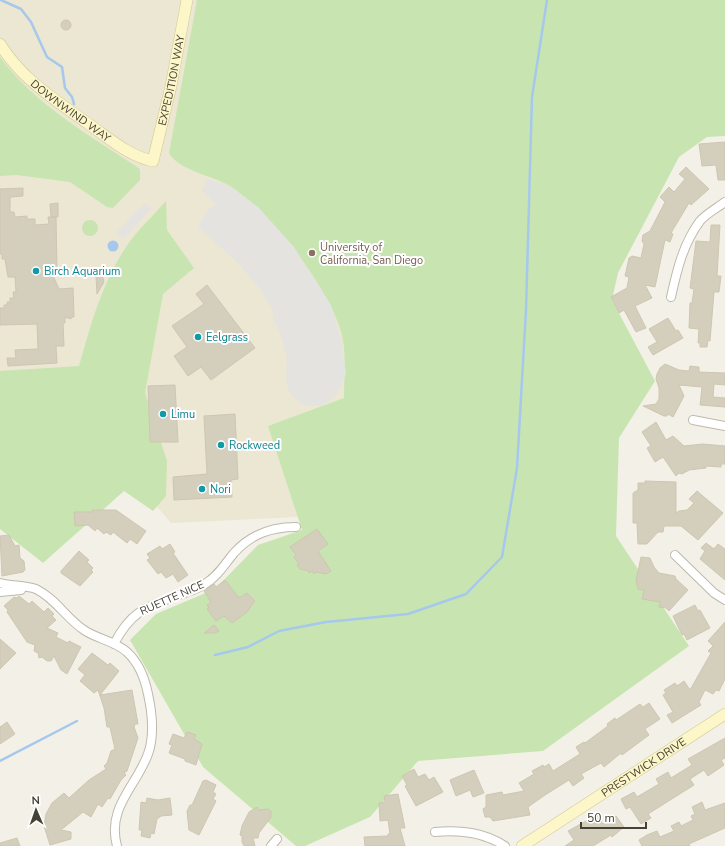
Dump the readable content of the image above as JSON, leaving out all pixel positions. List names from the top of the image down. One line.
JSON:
{"streets":{"street":["EXPEDITION WAY","DOWNWIND WAY","RUETTE NICE","PRESTWICK DRIVE"]},"crossings":[["EXPEDITION WAY","DOWNWIND WAY"]],"places":["University of California, San Diego","Birch Aquarium","Eelgrass","Limu","Rockweed","Nori"],"scale_bar":"50 m","north":"top"}
